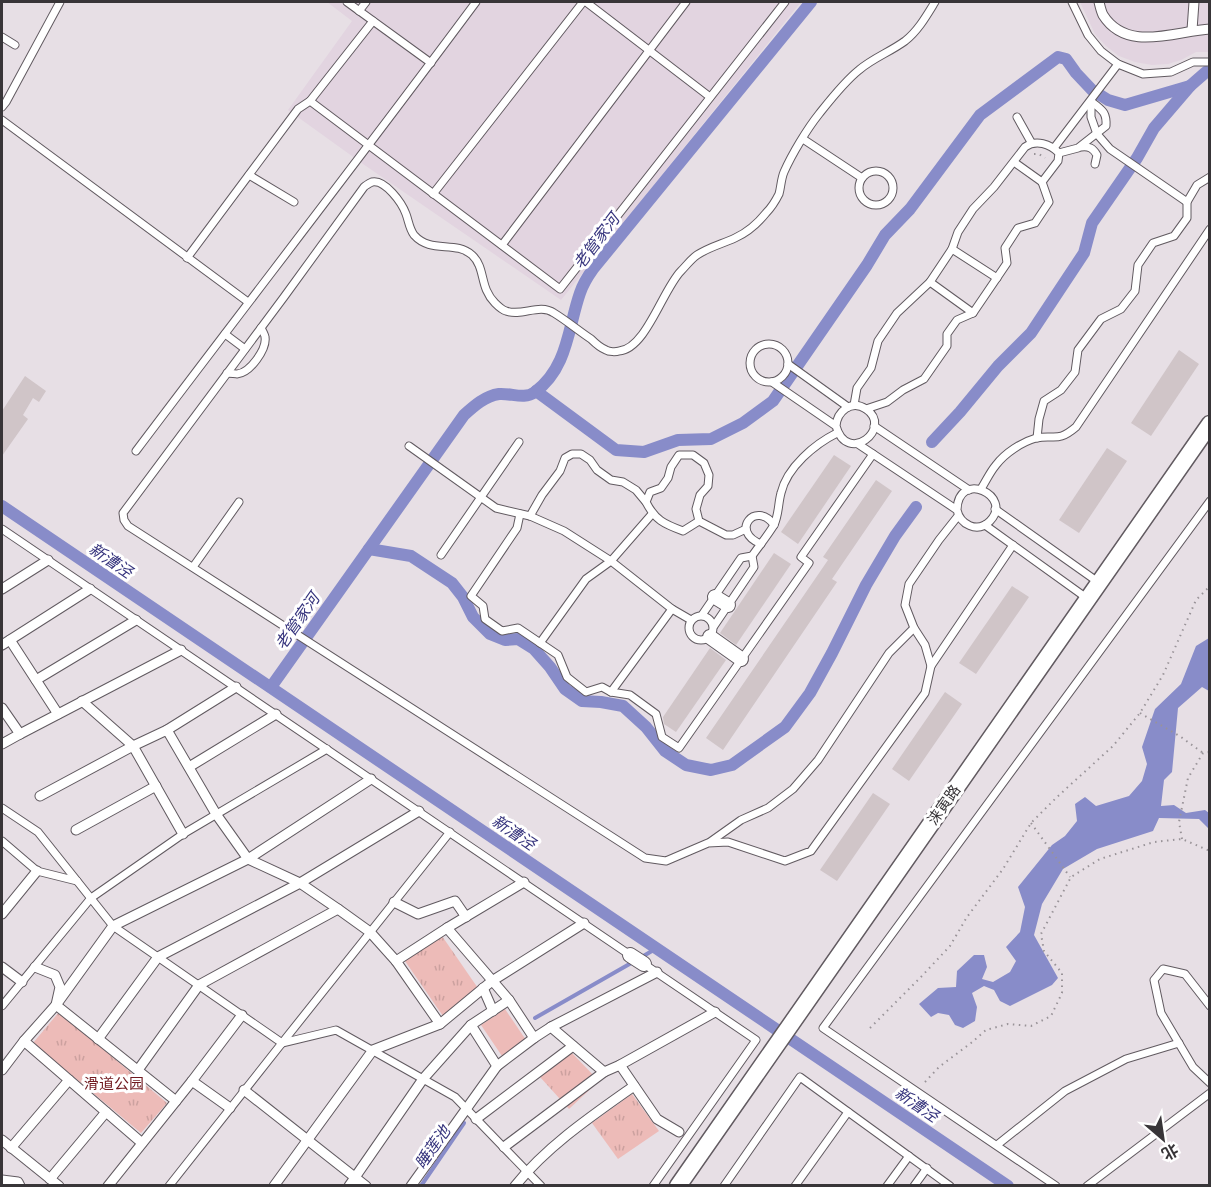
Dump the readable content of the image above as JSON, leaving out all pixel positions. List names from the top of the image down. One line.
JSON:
{"streets":{"street":["涞寅路"]},"water":["老管家河","新漕泾","睡莲池"],"parks":["滑道公园"],"north":"bottom right"}
